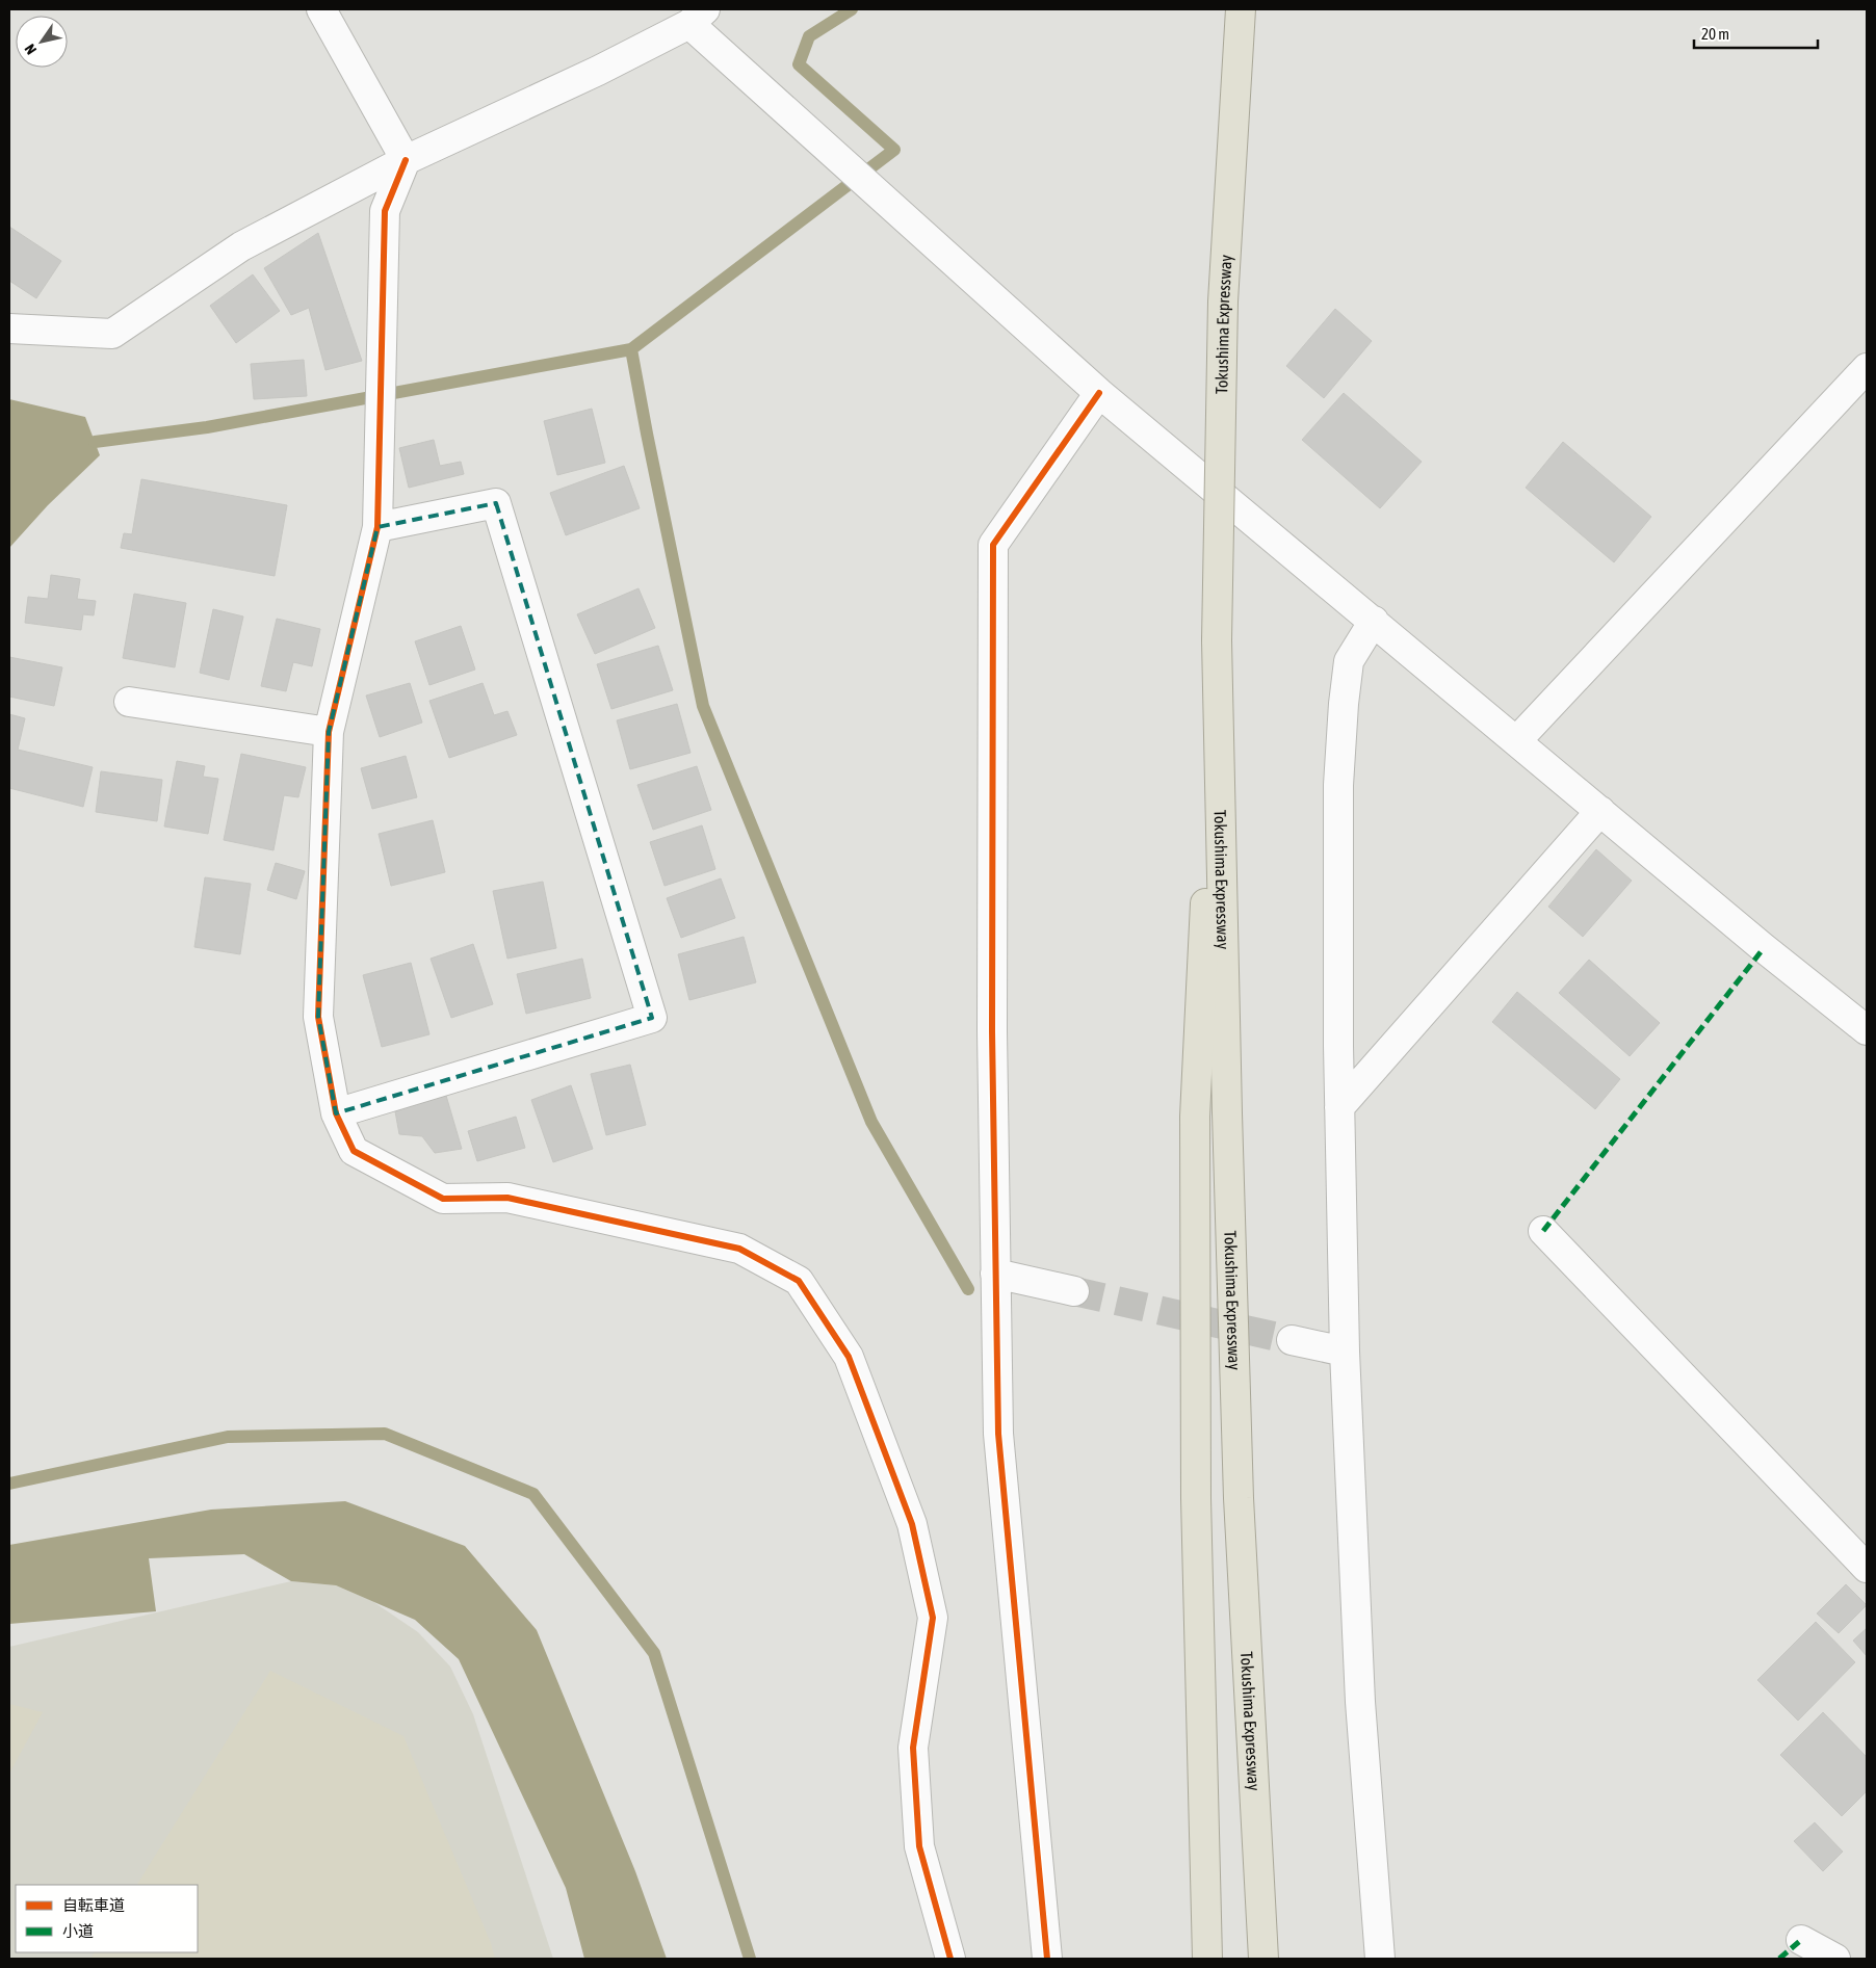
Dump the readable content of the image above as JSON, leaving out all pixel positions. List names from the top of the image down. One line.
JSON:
{"streets":{"highway":["Tokushima Expressway"]},"legend":["自転車道","小道"],"scale_bar":"20 m","north":"bottom left"}
